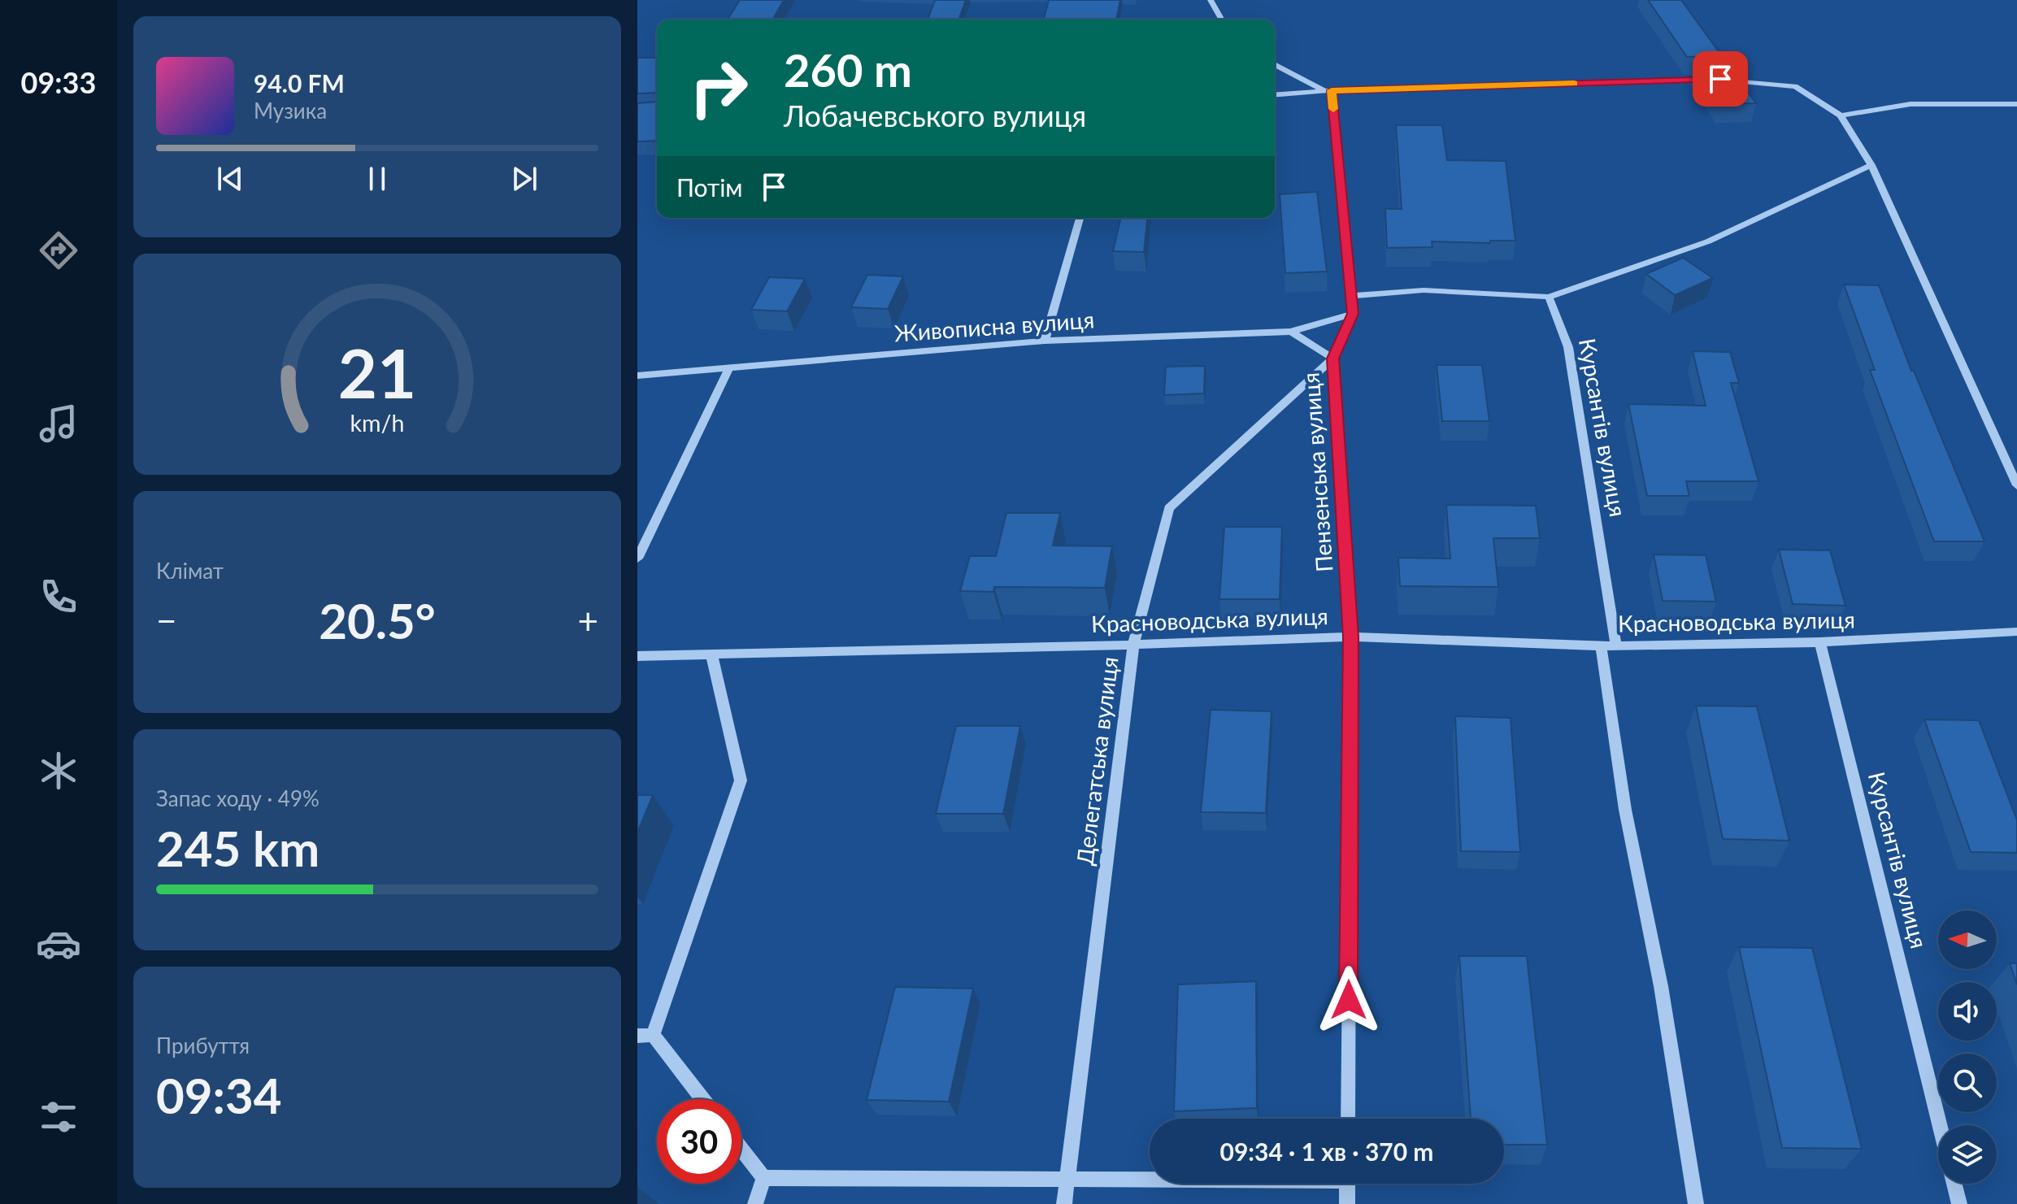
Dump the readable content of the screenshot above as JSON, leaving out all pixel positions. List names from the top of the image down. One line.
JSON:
{"streets":{"street":["Живописна вулиця","Курсантів вулиця","Пензенська вулиця","Красноводська вулиця","Делегатська вулиця"]},"crossings":[["Живописна вулиця","Пензенська вулиця"],["Курсантів вулиця","Красноводська вулиця"],["Пензенська вулиця","Красноводська вулиця"],["Пензенська вулиця","Делегатська вулиця"],["Красноводська вулиця","Делегатська вулиця"]],"north":"left","page":{"tabs":"09:33","turn":["260 m","Лобачевського вулиця"],"song":["94.0 FM","Музика"],"then":"Потім","tile":["Клімат",["Запас ходу · 49%","245 km"],["Прибуття","09:34"]],"heat":["−","20.5°","+"],"limit":"30","trip":"09:34 · 1 хв · 370 m","gauge":["21","km/h"]}}
